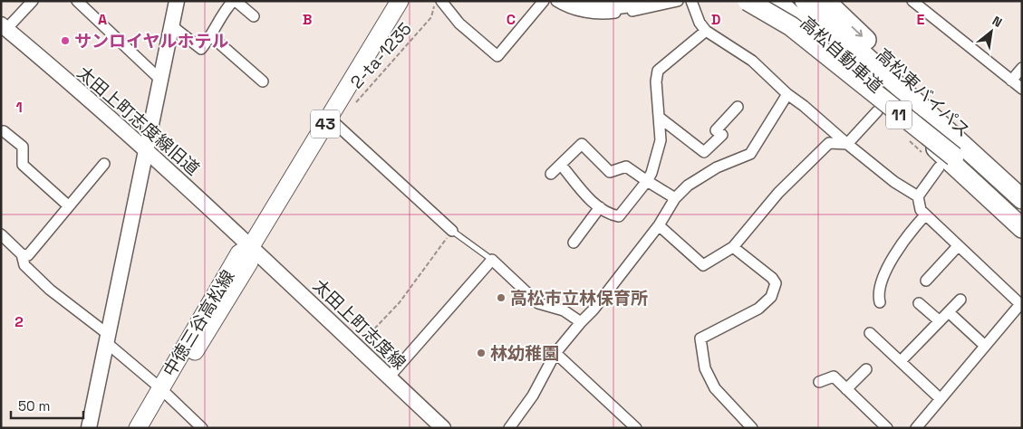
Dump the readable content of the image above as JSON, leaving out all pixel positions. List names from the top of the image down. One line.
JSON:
{"streets":{"highway":["高松自動車道","高松東バイパス","11"],"main road":["43","中徳三谷高松線"],"street":["太田上町志度線旧道","太田上町志度線"],"path":["2-ta-1235"]},"crossings":[["高松自動車道","高松東バイパス"],["太田上町志度線旧道","中徳三谷高松線"],["太田上町志度線旧道","太田上町志度線"],["中徳三谷高松線","太田上町志度線"]],"places":["サンロイヤルホテル","高松市立林保育所","林幼稚園"],"scale_bar":"50 m","north":"top right","grid":{"columns":["A","B","C","D","E"],"rows":["1","2"]}}
